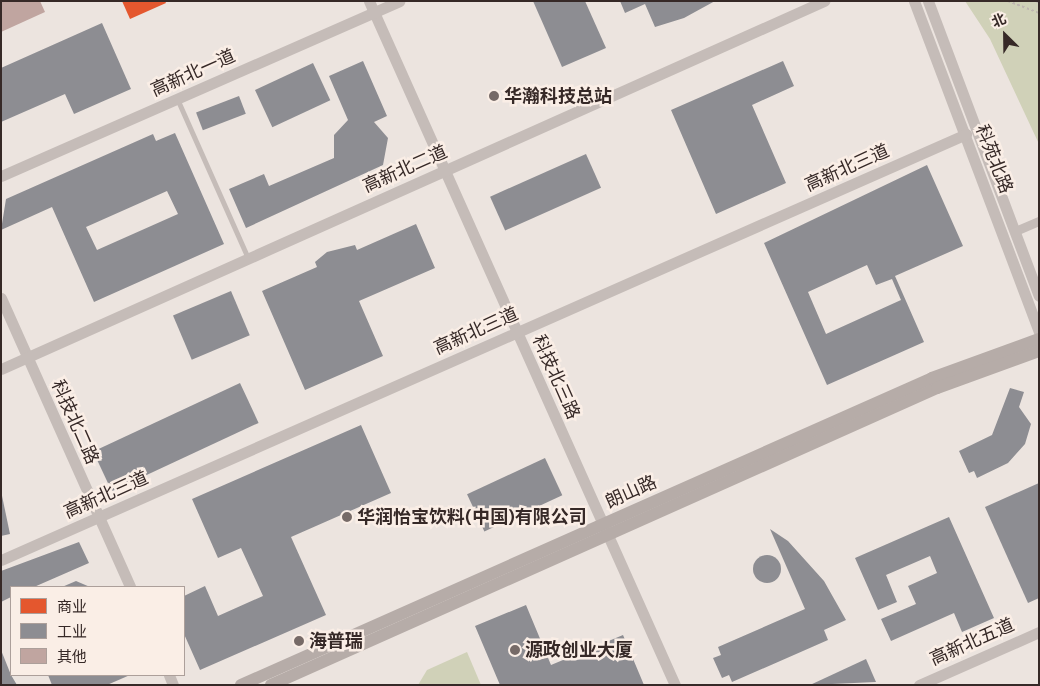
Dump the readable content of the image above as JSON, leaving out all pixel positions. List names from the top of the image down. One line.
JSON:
{"streets":{"main road":["朗山路"],"street":["高新北一道","科苑北路","高新北三道","高新北二道","科技北三路","科技北二路","高新北五道"]},"crossings":[["高新北一道","科技北三路"],["科苑北路","高新北三道"],["高新北三道","科技北三路"],["高新北三道","科技北二路"],["高新北二道","科技北三路"],["高新北二道","科技北二路"],["科技北三路","朗山路"]],"places":["华瀚科技总站","华润怡宝饮料(中国)有限公司","海普瑞","源政创业大厦"],"legend":["商业","工业","其他"],"north":"top left"}
